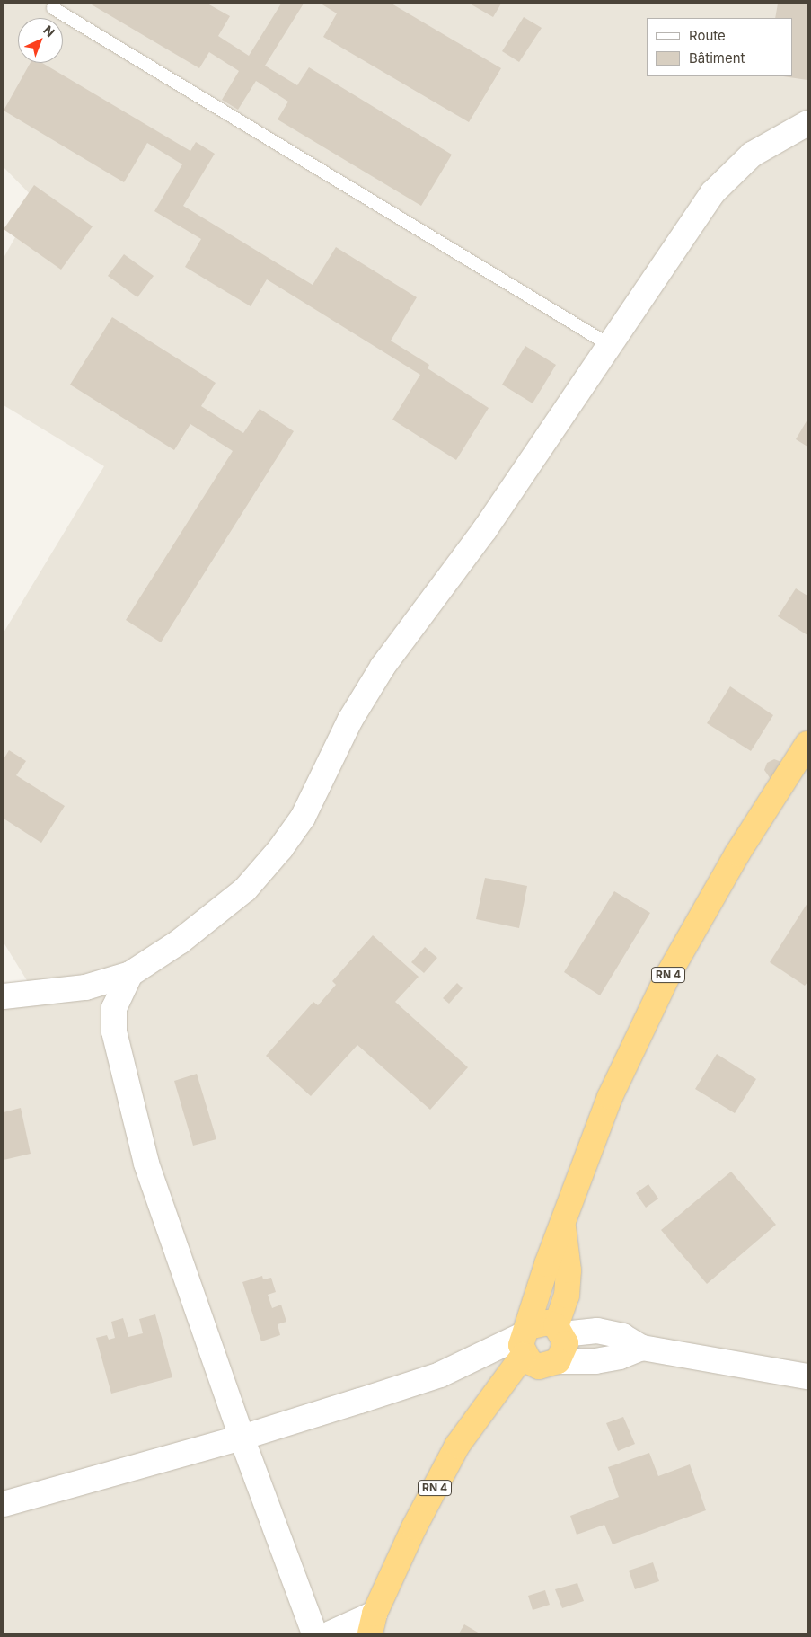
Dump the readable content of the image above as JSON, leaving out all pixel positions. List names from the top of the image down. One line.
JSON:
{"streets":{"highway":["RN 4"]},"legend":["Route","Bâtiment"],"north":"top right"}
